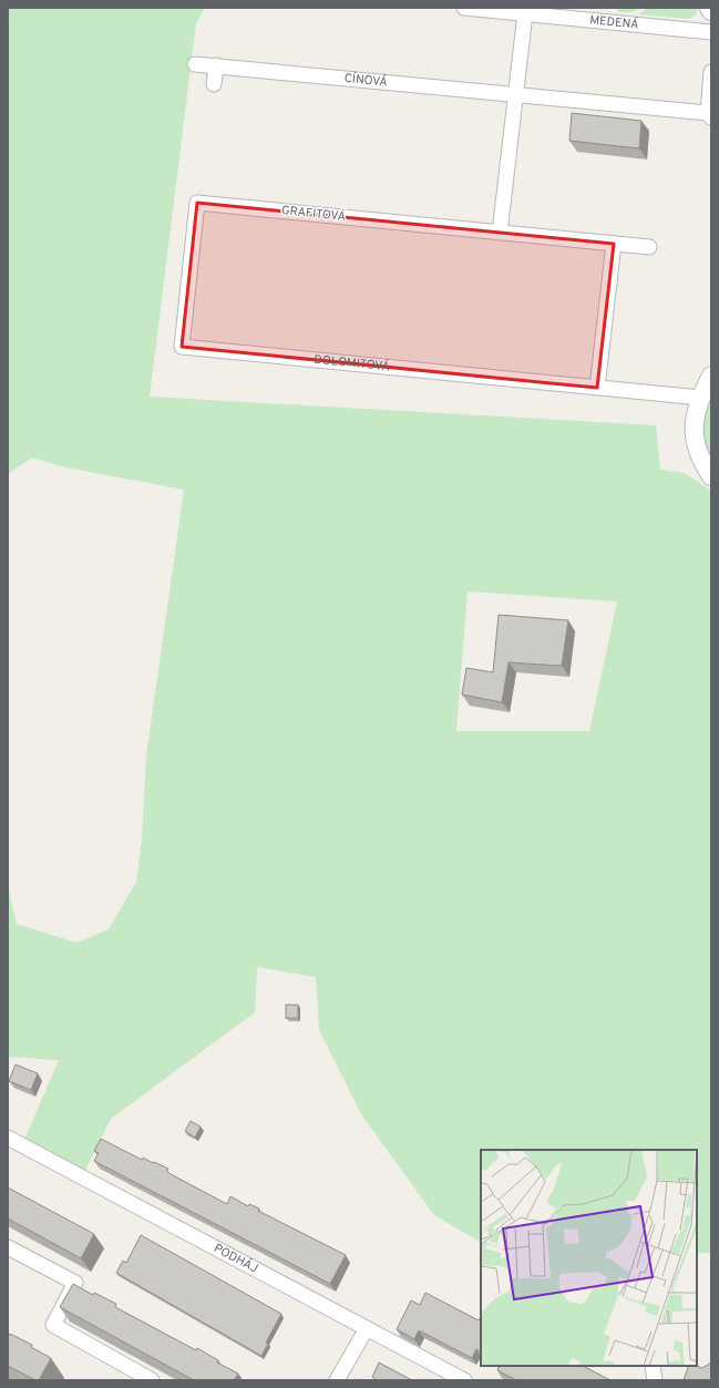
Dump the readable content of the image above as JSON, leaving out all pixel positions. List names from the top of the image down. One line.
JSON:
{"streets":{"street":["MEDENÁ","CÍNOVÁ","GRAFITOVÁ","DOLOMITOVÁ","PODHÁJ"]},"crossings":[["GRAFITOVÁ","DOLOMITOVÁ"]]}
